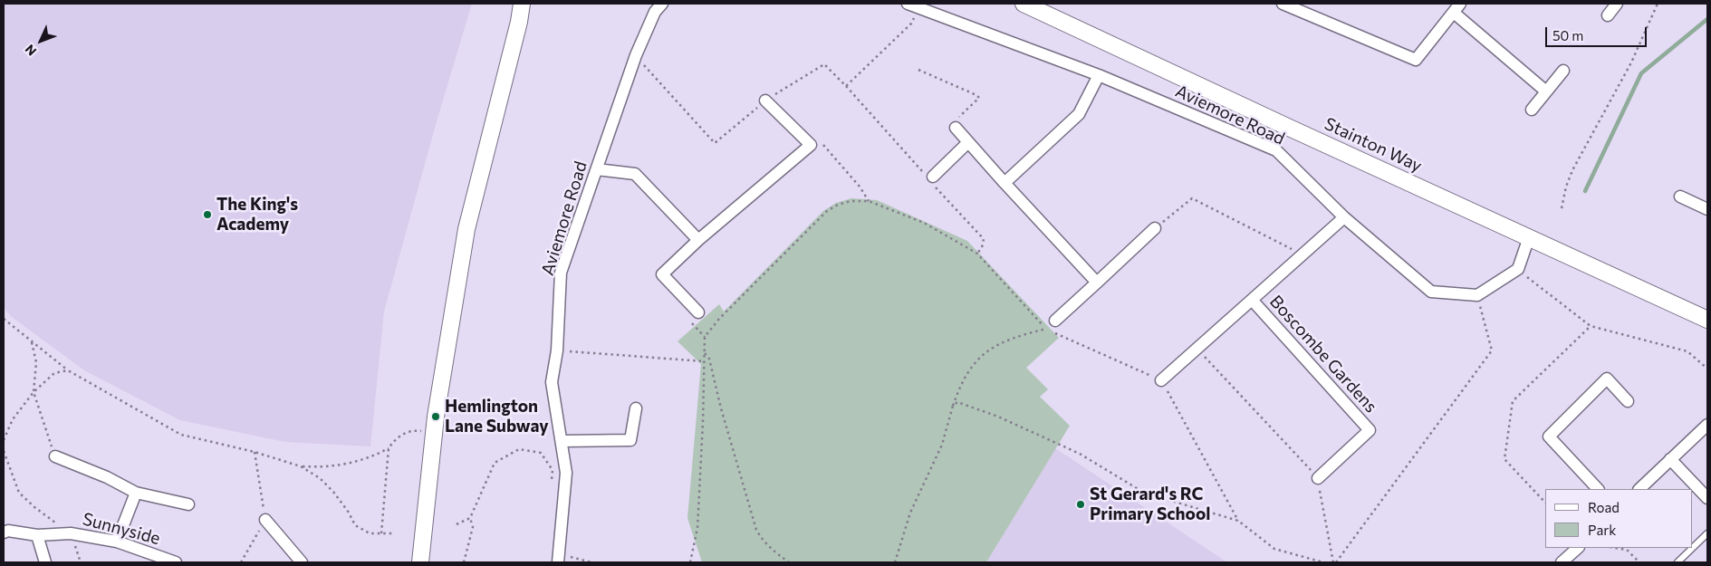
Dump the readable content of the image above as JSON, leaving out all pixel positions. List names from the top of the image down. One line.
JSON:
{"streets":{"street":["Aviemore Road","Stainton Way","Boscombe Gardens","Sunnyside"]},"crossings":[["Aviemore Road","Boscombe Gardens"]],"places":["The King's Academy","Hemlington Lane Subway","St Gerard's RC Primary School"],"legend":["Road","Park"],"scale_bar":"50 m","north":"bottom left"}
